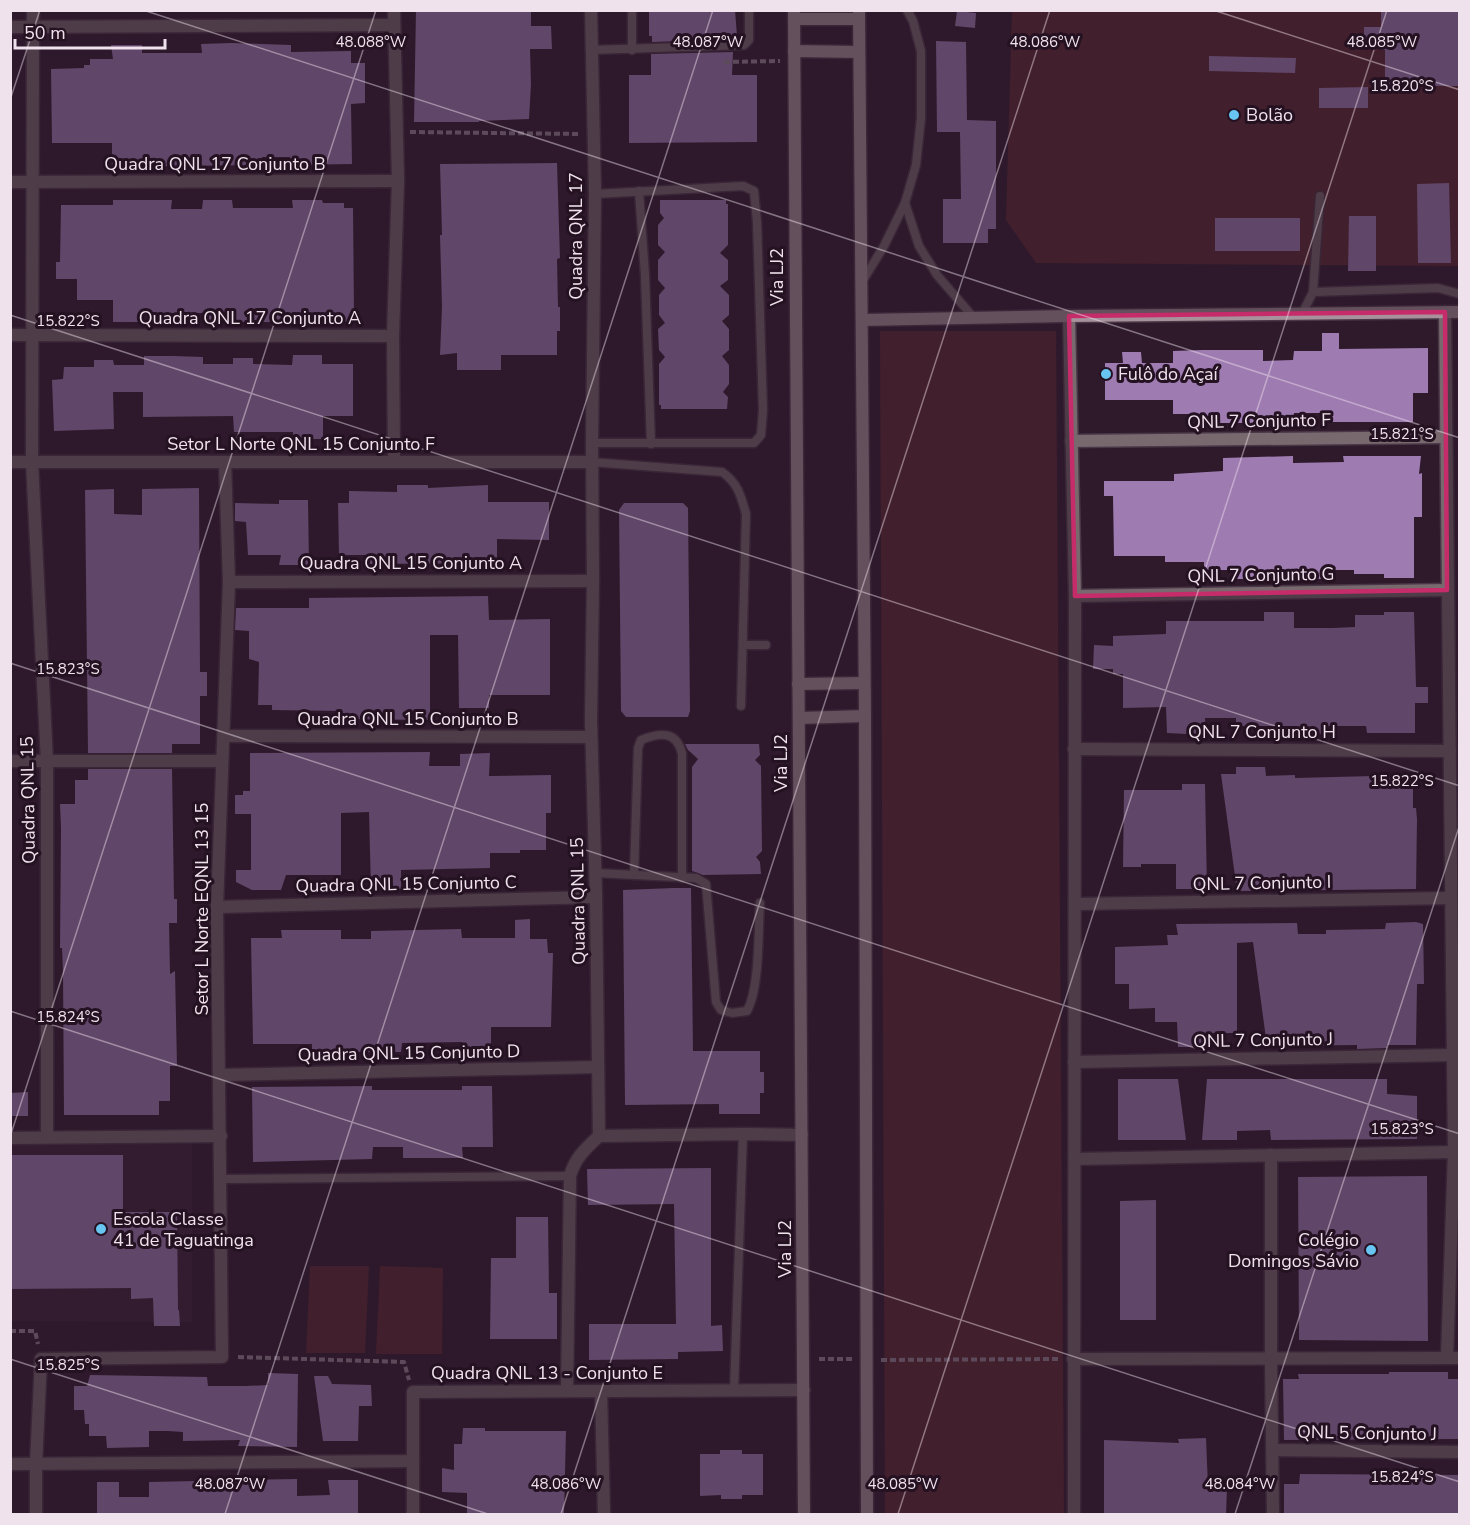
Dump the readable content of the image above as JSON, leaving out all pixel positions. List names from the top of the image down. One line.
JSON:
{"streets":{"main road":["Via LJ2"],"street":["Quadra QNL 17 Conjunto B","Quadra QNL 17","Quadra QNL 17 Conjunto A","QNL 7 Conjunto F","Setor L Norte QNL 15 Conjunto F","Quadra QNL 15 Conjunto A","QNL 7 Conjunto G","Quadra QNL 15 Conjunto B","QNL 7 Conjunto H","Quadra QNL 15","QNL 7 Conjunto I","Quadra QNL 15 Conjunto C","Setor L Norte EQNL 13 15","QNL 7 Conjunto J","Quadra QNL 15 Conjunto D","Quadra QNL 13 - Conjunto E","QNL 5 Conjunto J"]},"crossings":[["Quadra QNL 17","Setor L Norte QNL 15 Conjunto F"],["Quadra QNL 17","Quadra QNL 15"],["Via LJ2","Quadra QNL 13 - Conjunto E"],["Setor L Norte QNL 15 Conjunto F","Quadra QNL 15"],["Setor L Norte QNL 15 Conjunto F","Setor L Norte EQNL 13 15"],["Quadra QNL 15 Conjunto A","Quadra QNL 15"],["Quadra QNL 15 Conjunto A","Setor L Norte EQNL 13 15"],["Quadra QNL 15 Conjunto B","Quadra QNL 15"],["Quadra QNL 15 Conjunto B","Setor L Norte EQNL 13 15"],["Quadra QNL 15","Quadra QNL 15 Conjunto C"],["Quadra QNL 15","Quadra QNL 15 Conjunto D"],["Quadra QNL 15 Conjunto C","Setor L Norte EQNL 13 15"],["Setor L Norte EQNL 13 15","Quadra QNL 15 Conjunto D"]],"places":["Bolão","Fulô do Açaí","Escola Classe 41 de Taguatinga","Colégio Domingos Sávio"],"scale_bar":"50 m","coordinates":["48.088°W","48.087°W","48.086°W","48.085°W","15.820°S","15.822°S","15.821°S","15.823°S","15.824°S","15.825°S","48.084°W"]}
